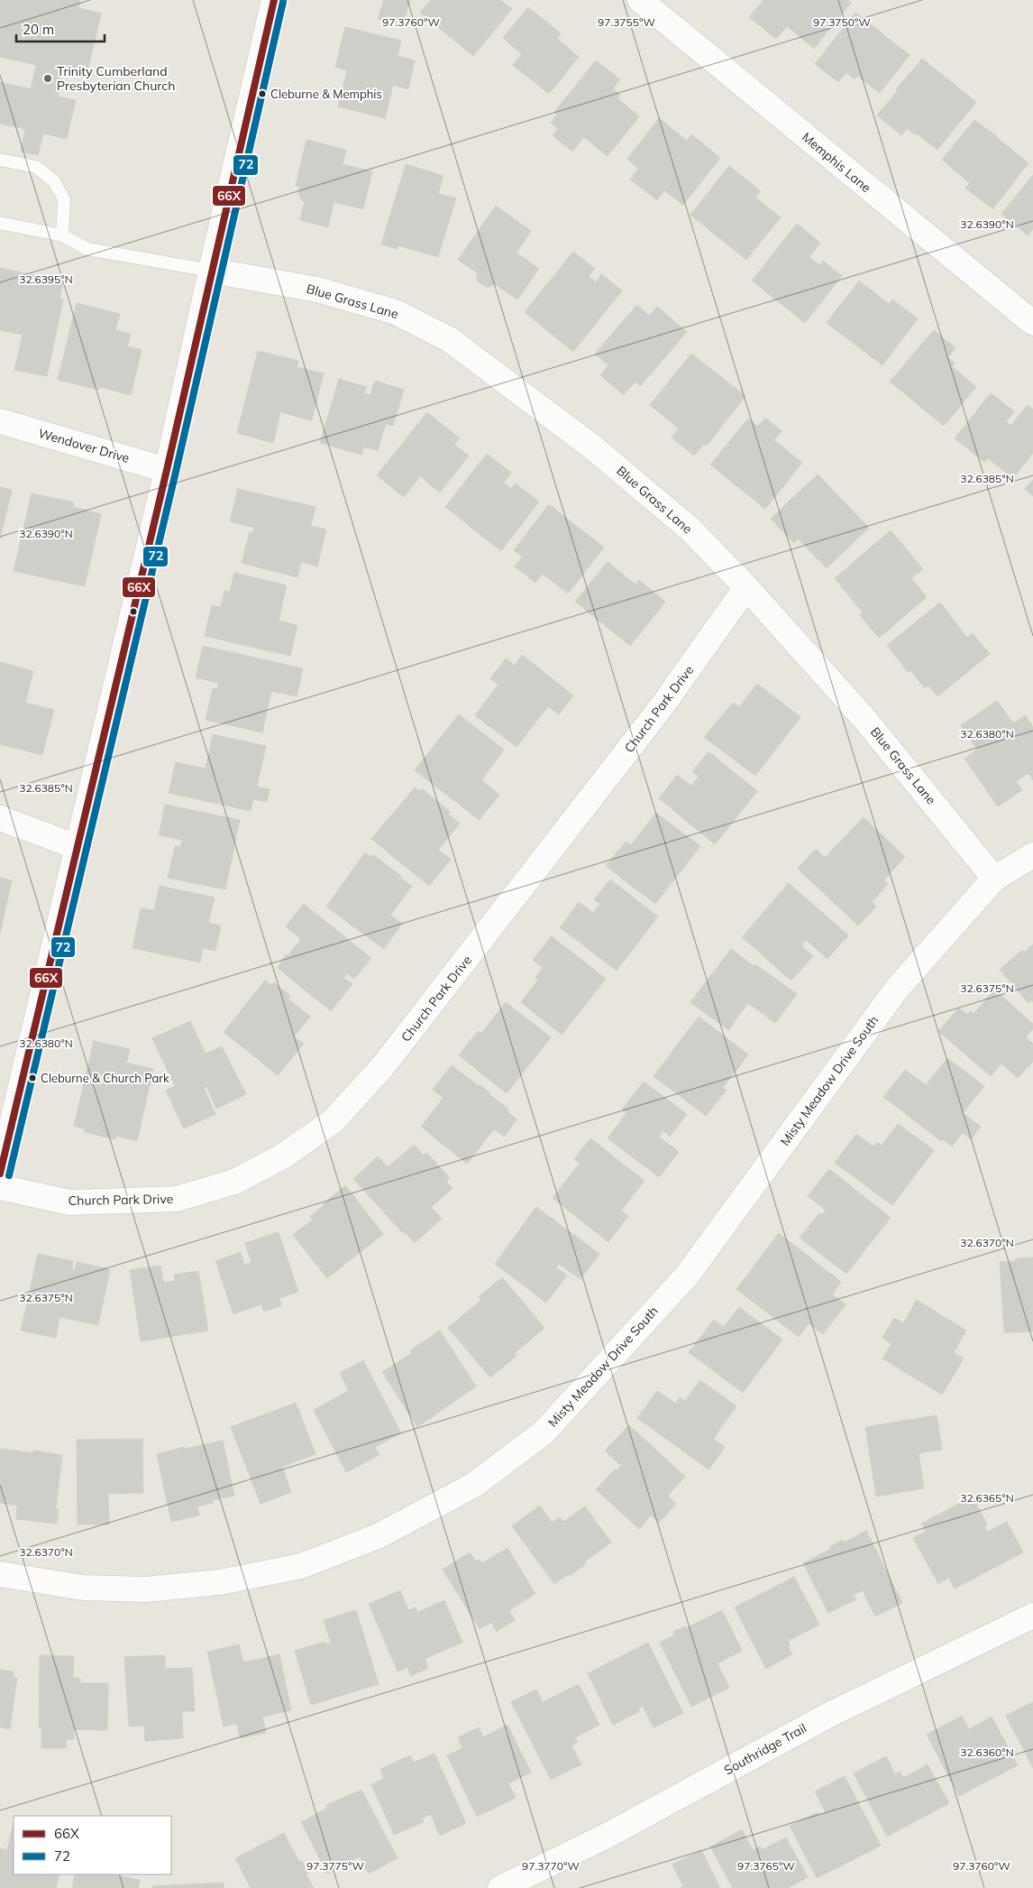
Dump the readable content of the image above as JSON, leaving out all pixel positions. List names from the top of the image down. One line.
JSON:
{"streets":{"street":["Memphis Lane","Blue Grass Lane","Wendover Drive","Church Park Drive","Misty Meadow Drive South","Southridge Trail"]},"crossings":[["Blue Grass Lane","Church Park Drive"],["Blue Grass Lane","Misty Meadow Drive South"]],"places":["Trinity Cumberland Presbyterian Church","Cleburne & Memphis","Cleburne & Church Park"],"lines":["transit line 66X","transit line 72"],"legend":["66X","72"],"scale_bar":"20 m","coordinates":["97.3760°W","97.3755°W","97.3750°W","32.6390°N","32.6395°N","32.6385°N","32.6380°N","32.6375°N","32.6370°N","32.6365°N","32.6360°N","97.3775°W","97.3770°W","97.3765°W"]}
